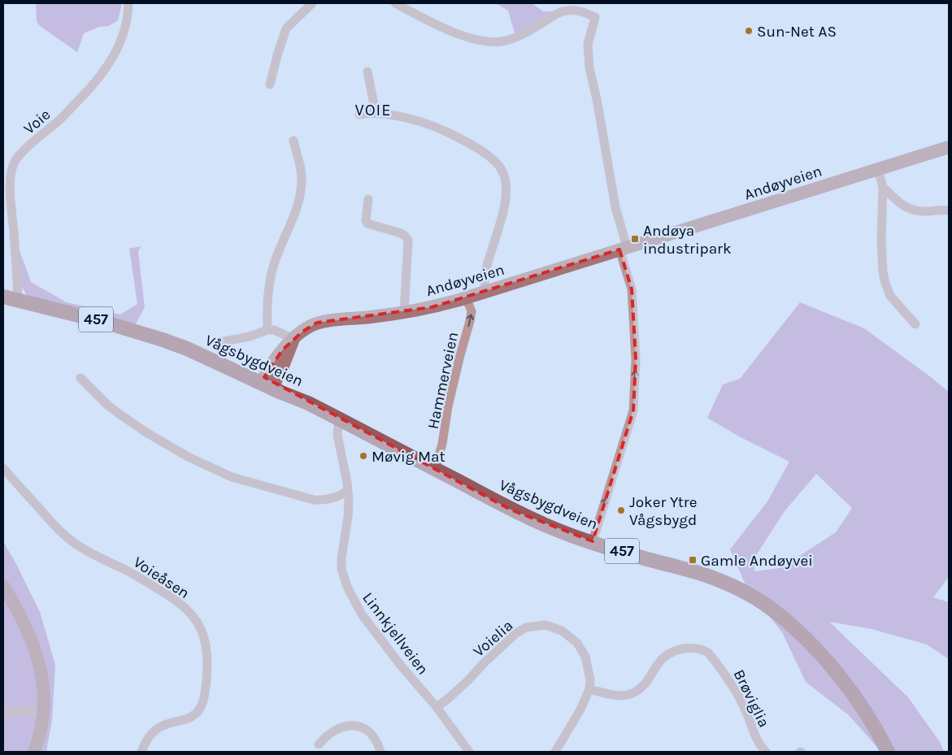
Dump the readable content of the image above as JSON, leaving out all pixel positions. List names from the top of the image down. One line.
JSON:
{"streets":{"main road":["457","Vågsbygdveien"],"street":["Voie","Andøyveien","Hammerveien","Voieåsen","Linnkjellveien","Voielia","Brøviglia"]},"crossings":[["Voie","Vågsbygdveien"],["Andøyveien","Hammerveien"],["Vågsbygdveien","Hammerveien"],["Vågsbygdveien","Linnkjellveien"],["Linnkjellveien","Voielia"],["Voielia","Brøviglia"]],"one_way":["Hammerveien"],"districts":["VOIE"],"places":{"other":["Sun-Net AS","Møvig Mat","Joker Ytre Vågsbygd"],"transit":["Andøya industripark","Gamle Andøyvei"]}}
